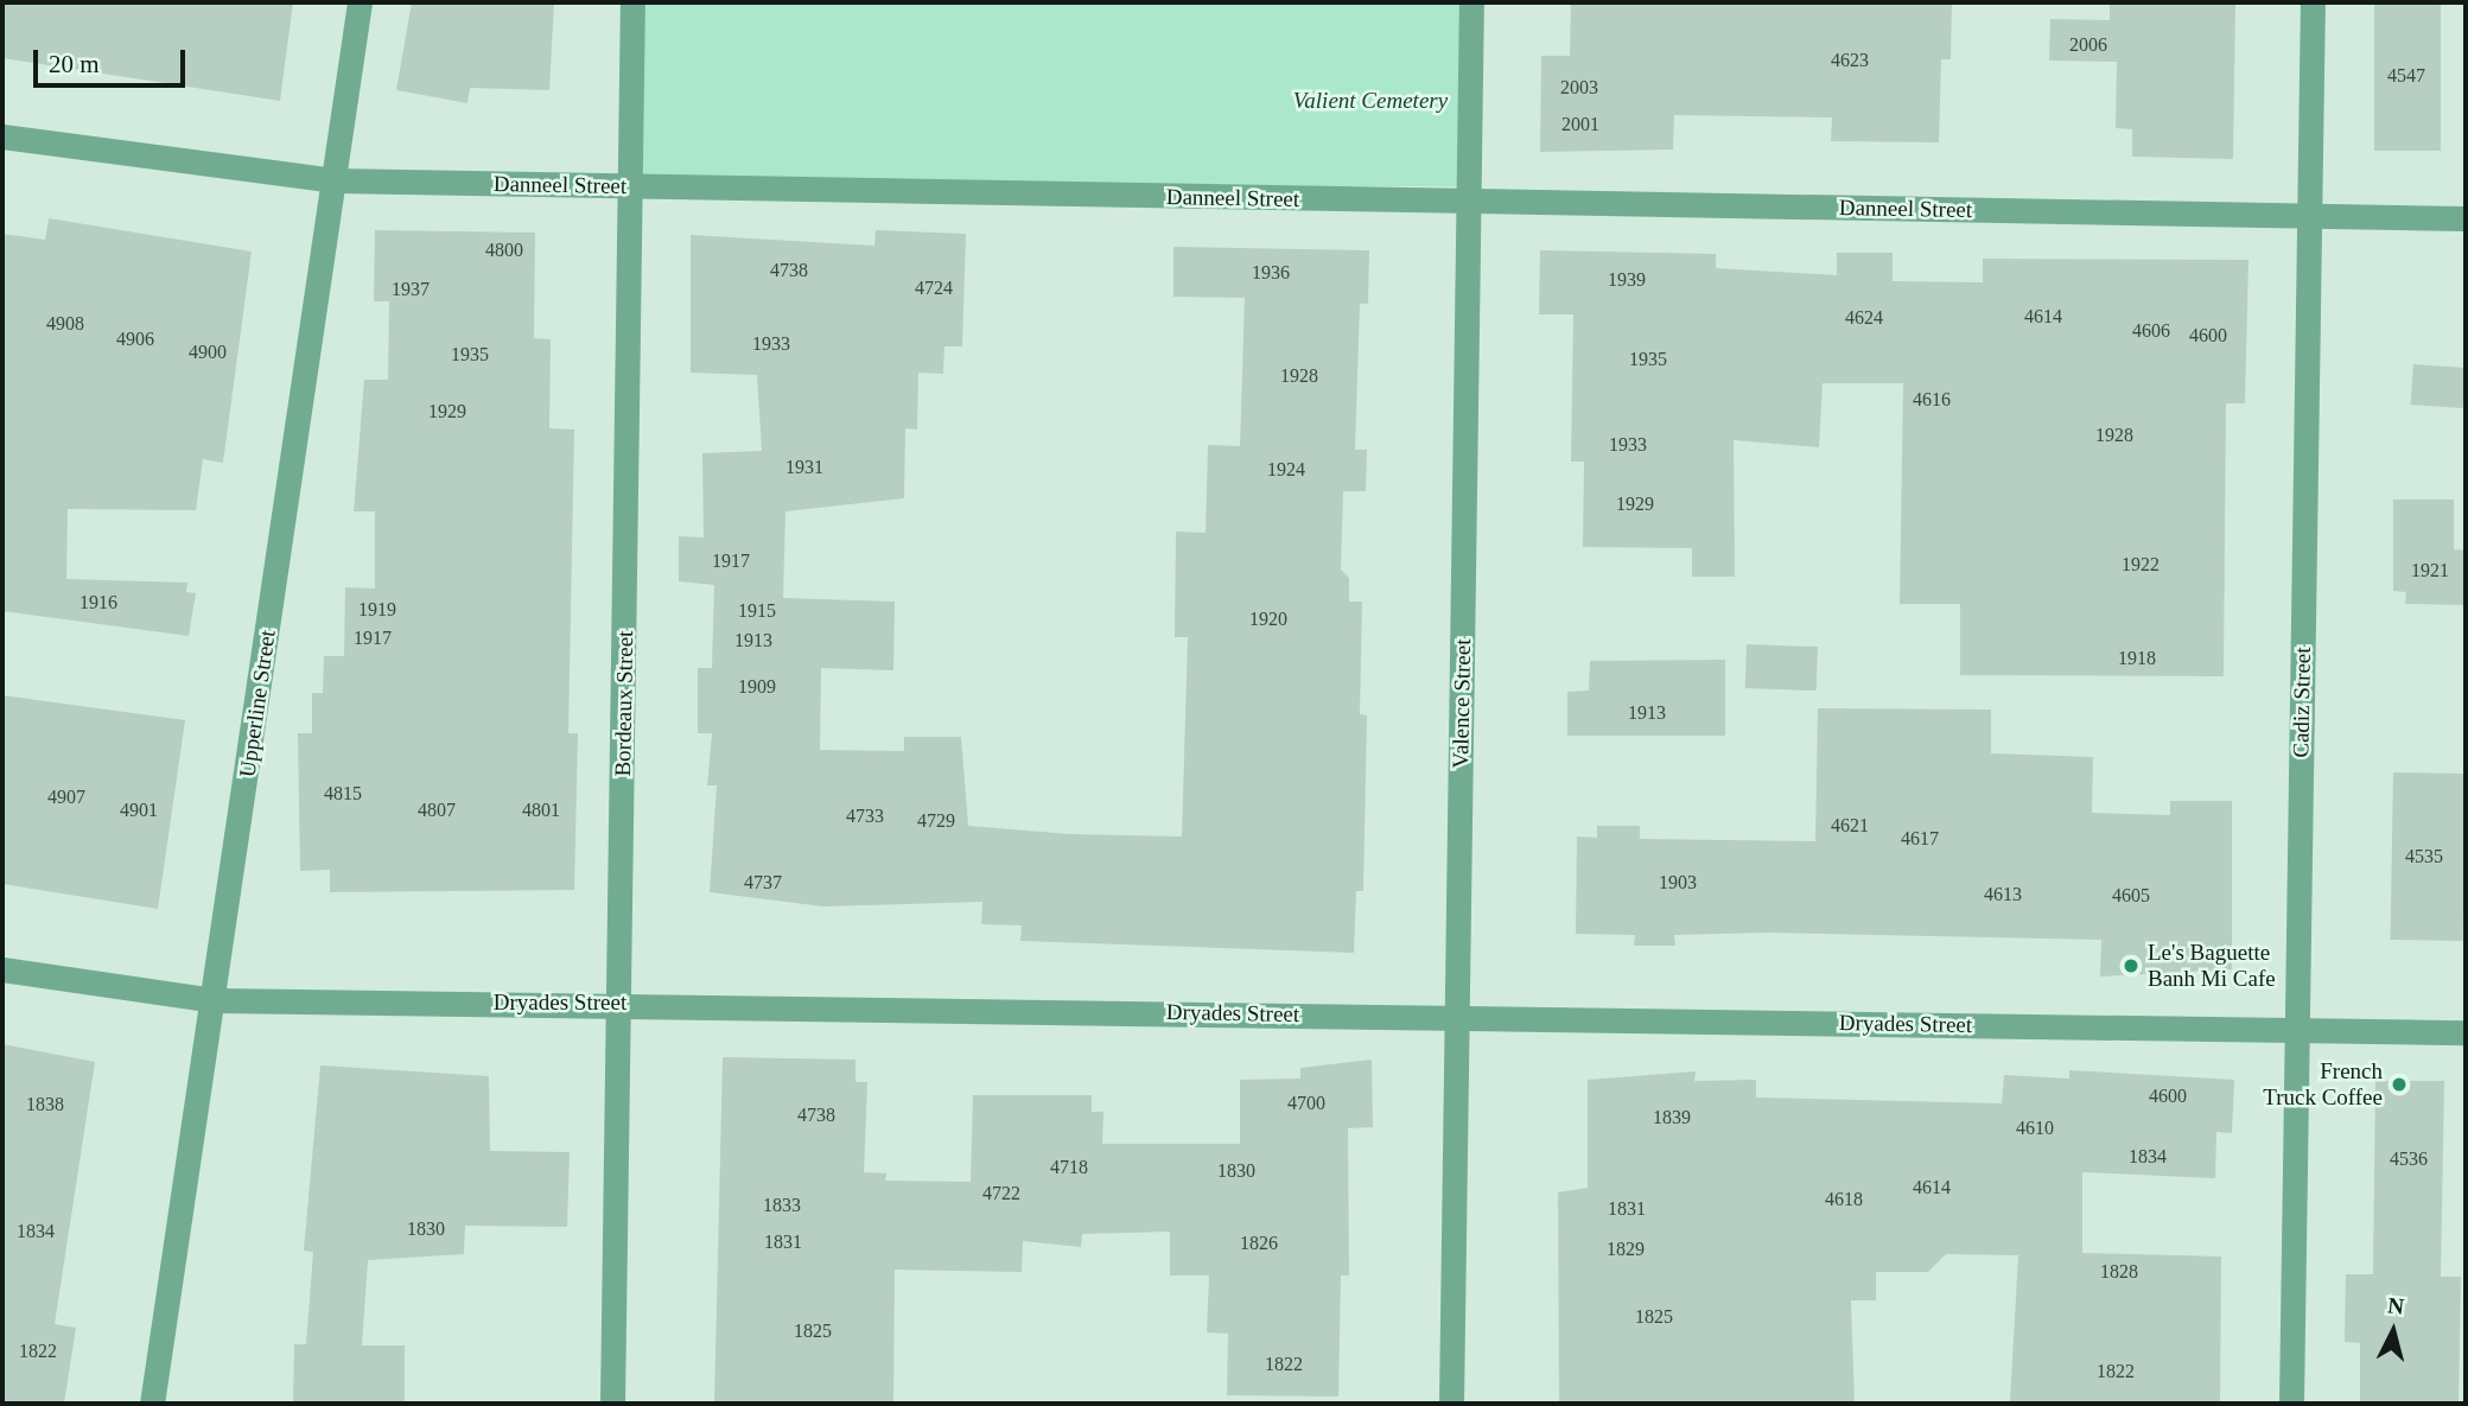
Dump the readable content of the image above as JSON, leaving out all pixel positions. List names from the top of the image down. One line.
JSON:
{"streets":{"street":["Danneel Street","Cadiz Street","Upperline Street","Bordeaux Street","Valence Street","Dryades Street"]},"crossings":[["Danneel Street","Cadiz Street"],["Danneel Street","Upperline Street"],["Danneel Street","Bordeaux Street"],["Danneel Street","Valence Street"],["Cadiz Street","Dryades Street"],["Upperline Street","Dryades Street"],["Bordeaux Street","Dryades Street"],["Valence Street","Dryades Street"]],"parks":["Valient Cemetery"],"places":["Le's Baguette Banh Mi Cafe","French Truck Coffee"],"house_numbers":["2006","4623","4547","2003","2001","4800","4738","1936","1939","4724","1937","4614","4624","4908","4606","4600","4906","1933","4900","1935","1935","1928","4616","1929","1928","1933","1931","1924","1929","1917","1922","1921","1916","1919","1915","1920","1917","1913","1918","1909","1913","4815","4907","4901","4807","4801","4733","4729","4621","4617","4535","4737","1903","4613","4605","4600","4700","1838","4738","1839","4610","1834","4536","4718","1830","4614","4722","4618","1833","1831","1830","1834","1831","1826","1829","1828","1825","1825","1822","1822","1822"],"scale_bar":"20 m","north":"top"}
